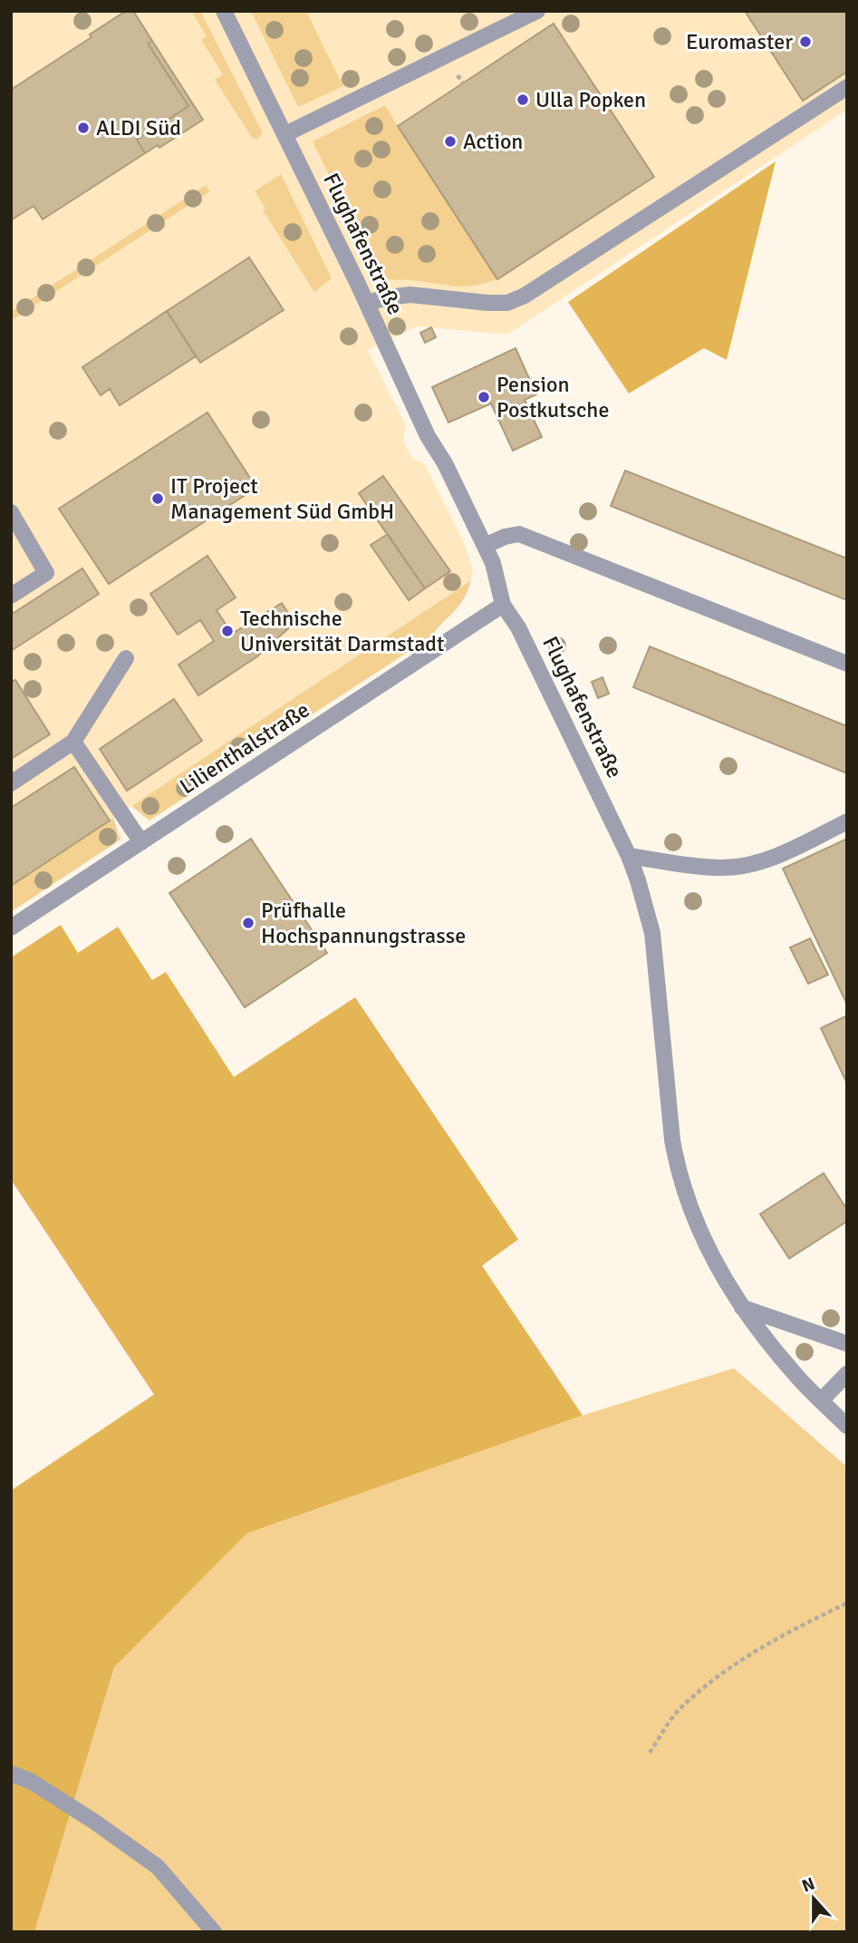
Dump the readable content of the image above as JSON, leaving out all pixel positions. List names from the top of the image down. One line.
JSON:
{"streets":{"street":["Flughafenstraße","Lilienthalstraße"]},"crossings":[["Flughafenstraße","Lilienthalstraße"]],"places":["Euromaster","Ulla Popken","ALDI Süd","Action","Pension Postkutsche","IT Project Management Süd GmbH","Technische Universität Darmstadt","Prüfhalle Hochspannungstrasse"],"north":"top"}
